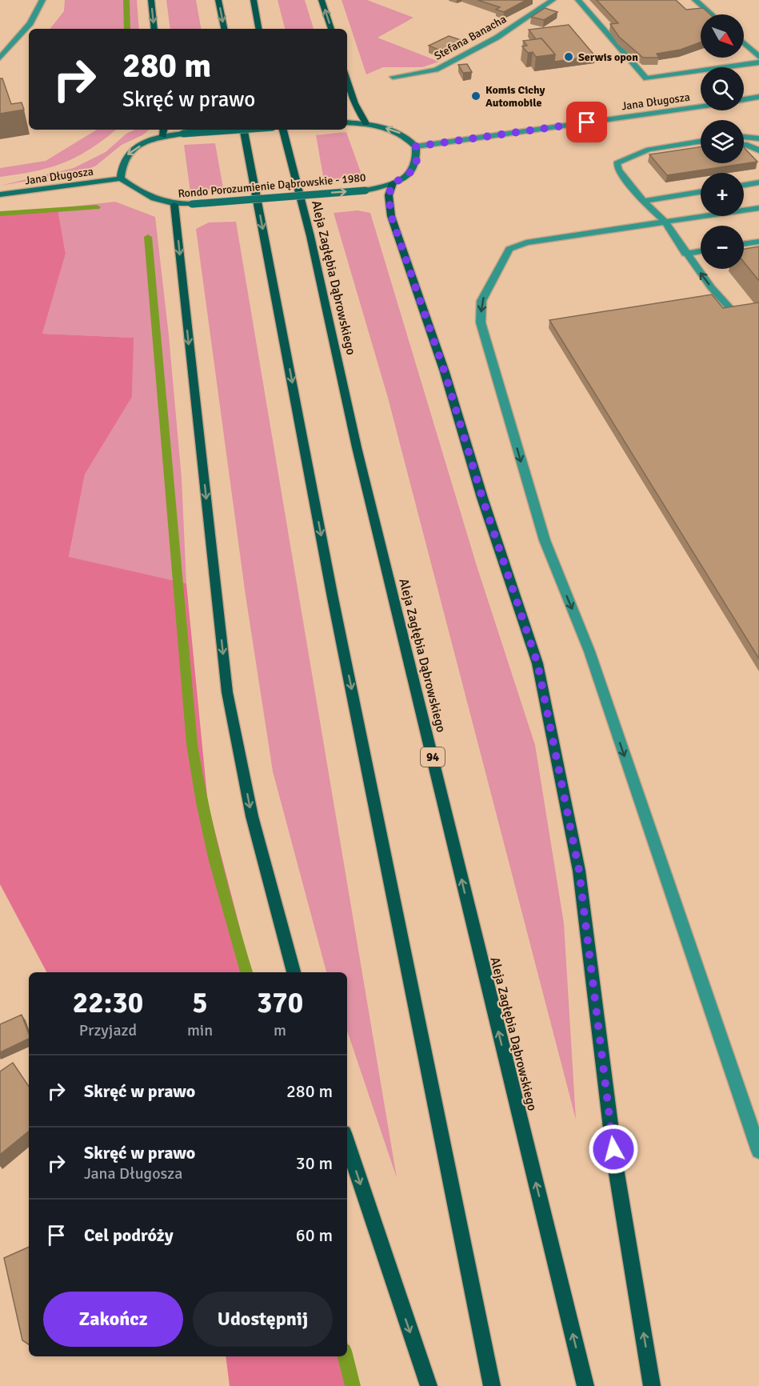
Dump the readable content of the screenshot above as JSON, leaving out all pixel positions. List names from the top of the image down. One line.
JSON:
{"streets":{"main road":["Aleja Zagłębia Dąbrowskiego","94"],"street":["Stefana Banacha","Jana Długosza","Rondo Porozumienie Dąbrowskie - 1980"]},"crossings":[["Jana Długosza","Rondo Porozumienie Dąbrowskie - 1980"]],"places":["Serwis opon","Komis Cichy Automobile"],"north":"bottom right","page":{"map_buttons":["+","−"],"turn":["280 m","Skręć w prawo"],"eta":["22:30","Przyjazd","5","min","370","m"],"list":[{"name":"Skręć w prawo","value":"280 m"},{"name":"Skręć w prawo","note":"Jana Długosza","value":"30 m"},{"name":"Cel podróży","value":"60 m"}],"buttons":["Zakończ","Udostępnij"]}}
